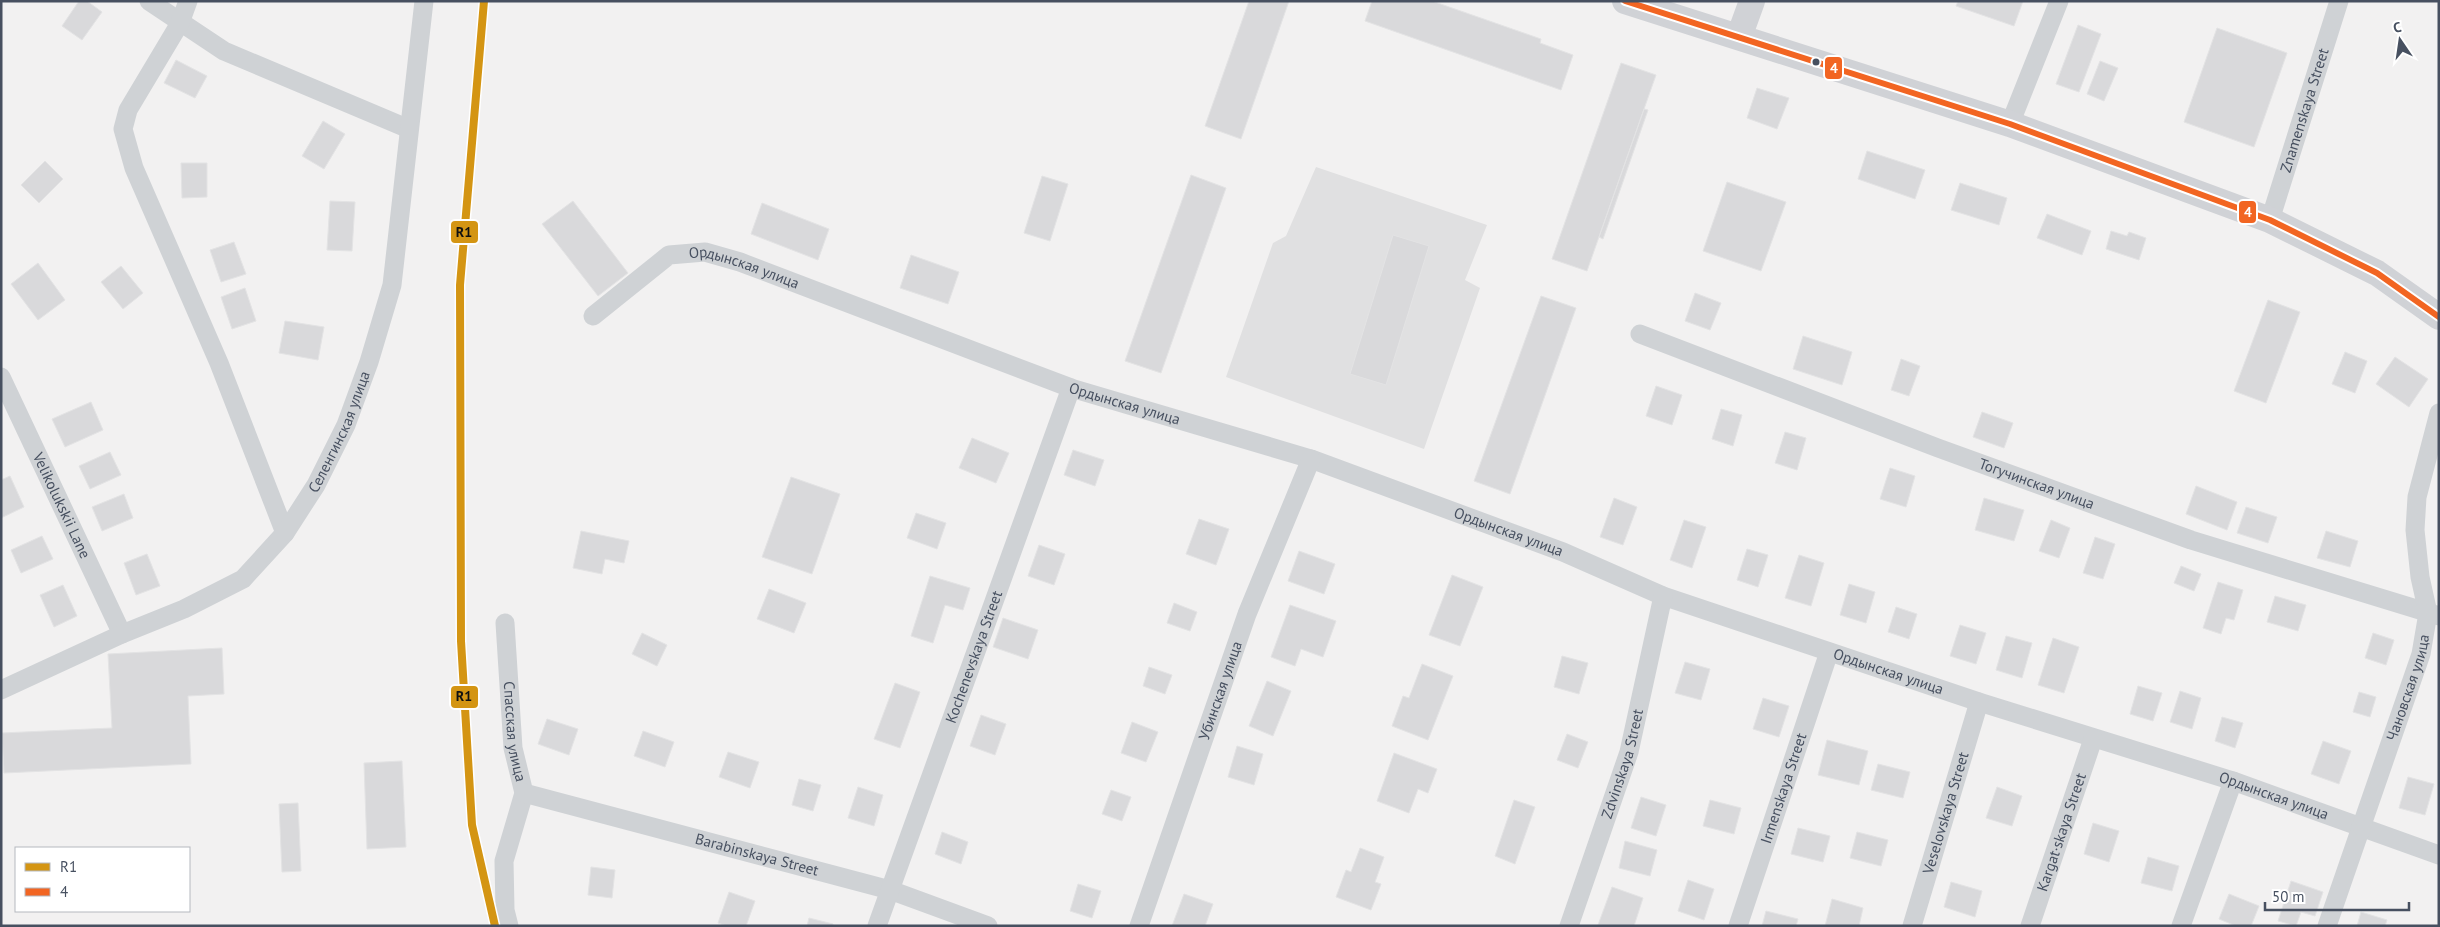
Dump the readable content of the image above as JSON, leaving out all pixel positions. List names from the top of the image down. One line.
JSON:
{"streets":{"street":["Znamenskaya Street","Ордынская улица","Селенгинская улица","Тогучинская улица","Velikolukskii Lane","Kochenevskaya Street","Чановская улица","Убинская улица","Спасская улица","Zdvinskaya Street","Irmenskaya Street","Veselovskaya Street","Kargat·skaya Street","Barabinskaya Street"]},"crossings":[["Ордынская улица","Kochenevskaya Street"],["Ордынская улица","Чановская улица"],["Ордынская улица","Убинская улица"],["Ордынская улица","Zdvinskaya Street"],["Ордынская улица","Irmenskaya Street"],["Ордынская улица","Veselovskaya Street"],["Ордынская улица","Kargat·skaya Street"],["Селенгинская улица","Velikolukskii Lane"],["Тогучинская улица","Чановская улица"],["Kochenevskaya Street","Barabinskaya Street"],["Спасская улица","Barabinskaya Street"]],"lines":["transit line R1","transit line 4"],"legend":["R1","4"],"scale_bar":"50 m","north":"top"}
